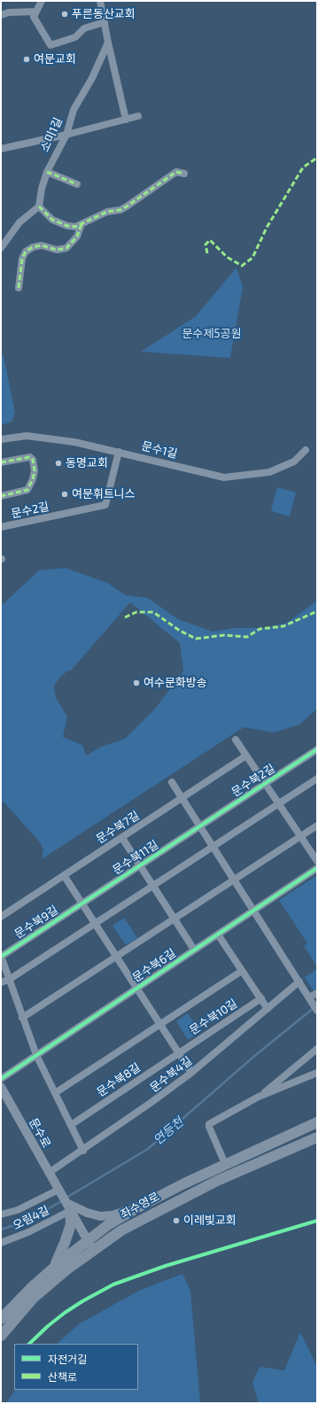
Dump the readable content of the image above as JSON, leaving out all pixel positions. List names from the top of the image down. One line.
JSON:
{"streets":{"main road":["좌수영로"],"street":["소미1길","문수1길","문수2길","문수북2길","문수북7길","문수북11길","문수북9길","문수북6길","문수북10길","문수북4길","문수북8길","문수로","오림4길"]},"crossings":[["문수1길","문수2길"],["문수북2길","문수북11길"],["문수북7길","문수북11길"],["문수북11길","문수북9길"],["문수북11길","문수북6길"],["문수북9길","문수북6길"],["문수북10길","문수북8길"],["문수북4길","문수로"],["문수로","오림4길"]],"water":["연등천"],"parks":["문수제5공원"],"places":["푸른동산교회","여문교회","동명교회","여문휘트니스","여수문화방송","이레빛교회"],"legend":["자전거길","산책로"]}
